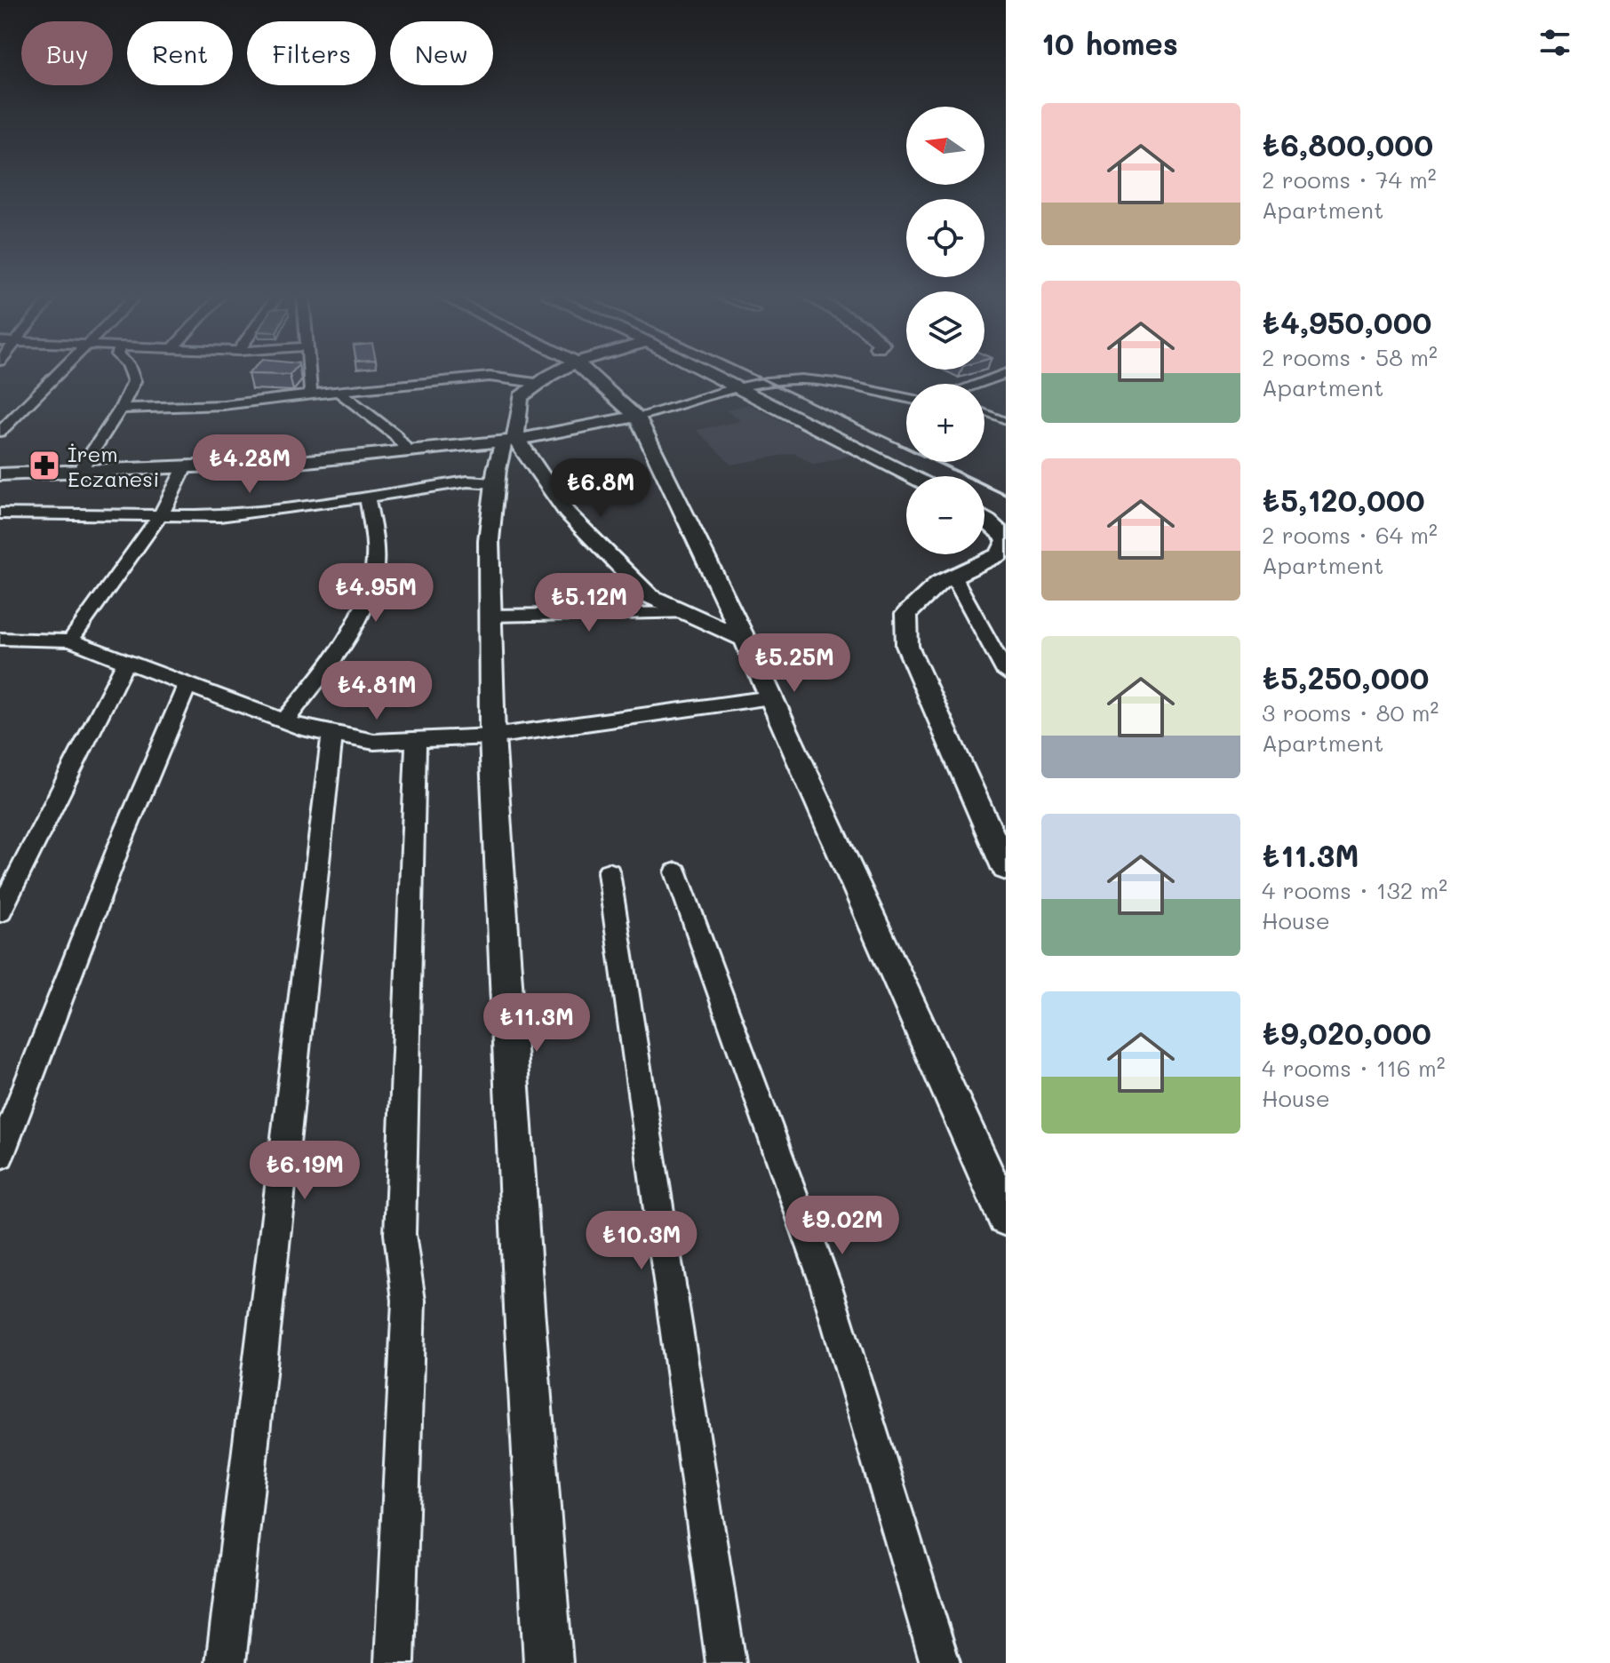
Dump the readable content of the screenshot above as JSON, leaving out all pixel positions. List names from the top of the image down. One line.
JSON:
{"places":{"pharmacy":["İrem Eczanesi"]},"north":"left","page":{"heading":"10 homes","chip":["Buy","Rent","Filters","New"],"list":[{"name":"₺6,800,000","note":"2 rooms · 74 m² · Apartment"},{"name":"₺4,950,000","note":"2 rooms · 58 m² · Apartment"},{"name":"₺5,120,000","note":"2 rooms · 64 m² · Apartment"},{"name":"₺5,250,000","note":"3 rooms · 80 m² · Apartment"},{"name":"₺11.3M","note":"4 rooms · 132 m² · House"},{"name":"₺9,020,000","note":"4 rooms · 116 m² · House"}],"map_buttons":["+","−"],"price":["₺4.28M","₺6.8M","₺4.95M","₺5.12M","₺5.25M","₺4.81M","₺11.3M","₺6.19M","₺9.02M","₺10.3M"]}}
